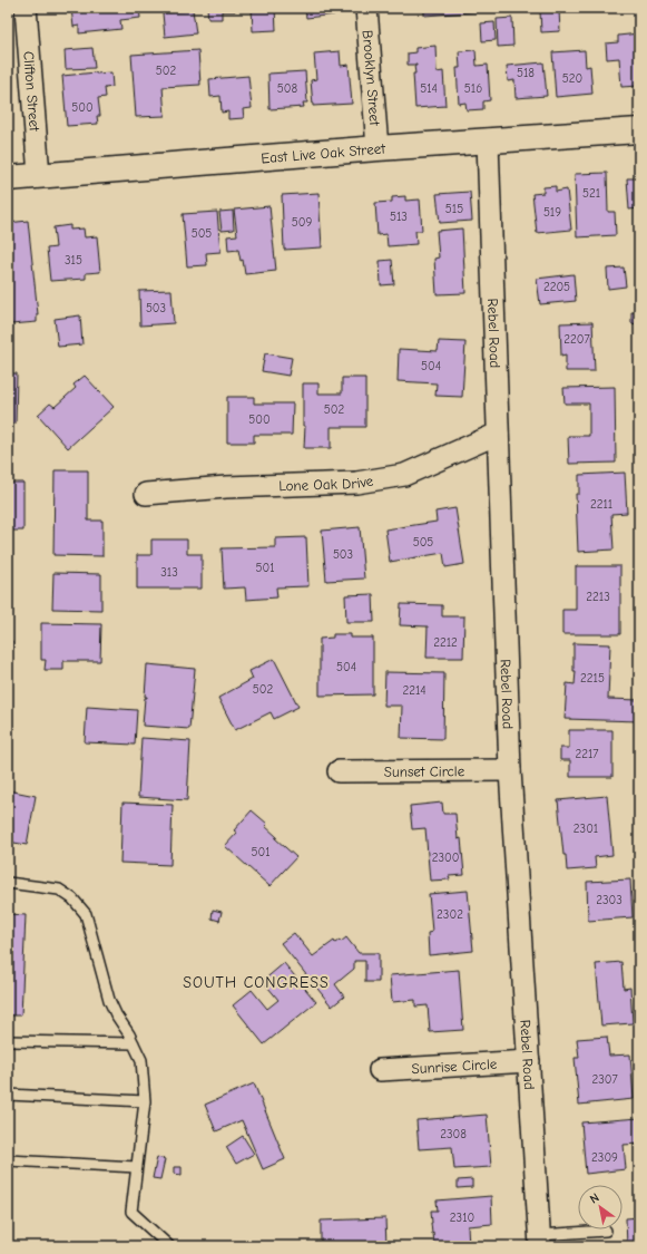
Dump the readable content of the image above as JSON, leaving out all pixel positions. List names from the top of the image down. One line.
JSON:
{"streets":{"street":["Brooklyn Street","Clifton Street","East Live Oak Street","Rebel Road","Lone Oak Drive","Sunset Circle","Sunrise Circle"]},"crossings":[["Brooklyn Street","East Live Oak Street"],["Clifton Street","East Live Oak Street"],["East Live Oak Street","Rebel Road"],["Rebel Road","Lone Oak Drive"],["Rebel Road","Sunset Circle"],["Rebel Road","Sunrise Circle"]],"districts":["SOUTH CONGRESS"],"house_numbers":["502","518","520","508","514","516","500","521","515","519","513","509","505","315","2205","503","2207","504","502","500","2211","505","503","501","313","2213","2212","504","2215","502","2214","2217","2301","501","2300","2303","2302","2307","2308","2309","2310"],"north":"top left"}
